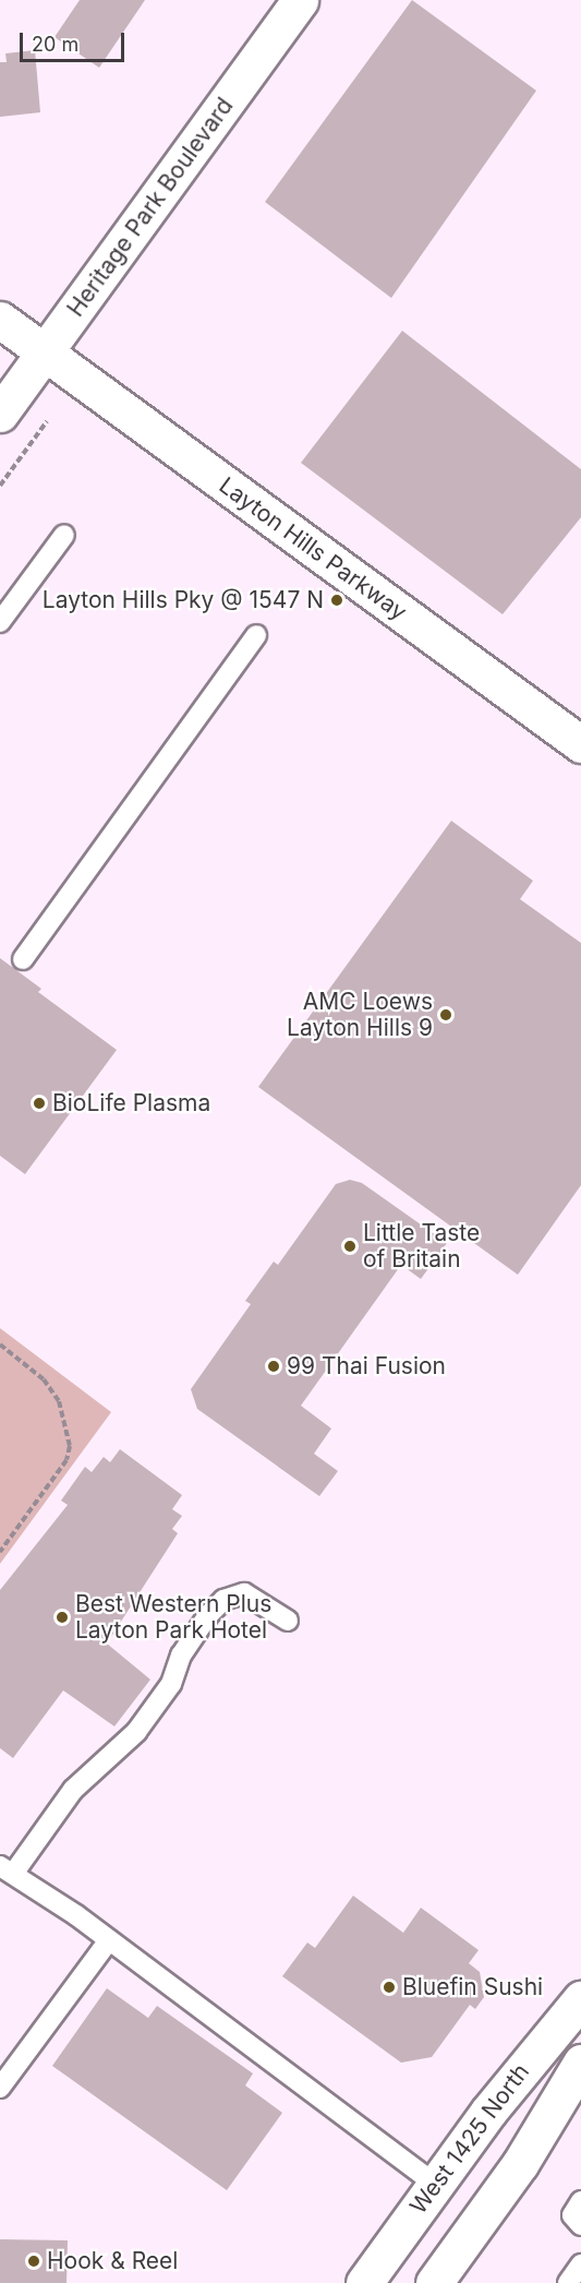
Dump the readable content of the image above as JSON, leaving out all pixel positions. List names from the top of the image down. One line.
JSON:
{"streets":{"street":["Heritage Park Boulevard","Layton Hills Parkway","West 1425 North"]},"crossings":[["Heritage Park Boulevard","Layton Hills Parkway"]],"places":["Layton Hills Pky @ 1547 N","AMC Loews Layton Hills 9","BioLife Plasma","Little Taste of Britain","99 Thai Fusion","Best Western Plus Layton Park Hotel","Bluefin Sushi","Hook & Reel"],"scale_bar":"20 m"}
